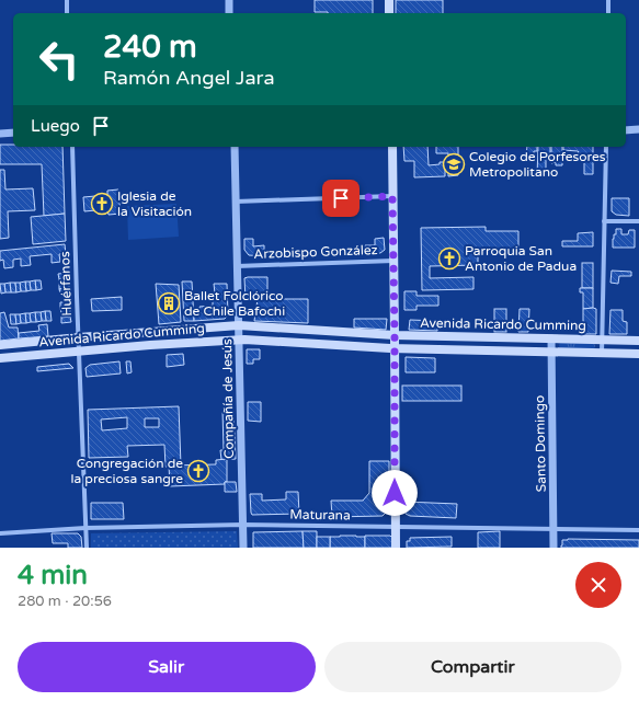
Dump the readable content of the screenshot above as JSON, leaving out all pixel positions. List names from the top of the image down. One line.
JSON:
{"streets":{"main road":["Avenida Ricardo Cumming"],"street":["Arzobispo González","Huérfanos","Compañía de Jesús","Santo Domingo","Maturana"]},"crossings":[["Arzobispo González","Compañía de Jesús"],["Huérfanos","Avenida Ricardo Cumming"],["Huérfanos","Maturana"],["Avenida Ricardo Cumming","Compañía de Jesús"],["Avenida Ricardo Cumming","Santo Domingo"],["Compañía de Jesús","Maturana"],["Santo Domingo","Maturana"]],"places":{"school or university":["Colegio de Porfesores Metropolitano"],"church":["Iglesia de la Visitación","Parroquia San Antonio de Padua","Congregación de la preciosa sangre"],"building":["Ballet Folclórico de Chile Bafochi"]},"page":{"turn":["240 m","Ramón Angel Jara"],"then":"Luego","heading":["4 min","280 m · 20:56"],"buttons":["Salir","Compartir"]}}
